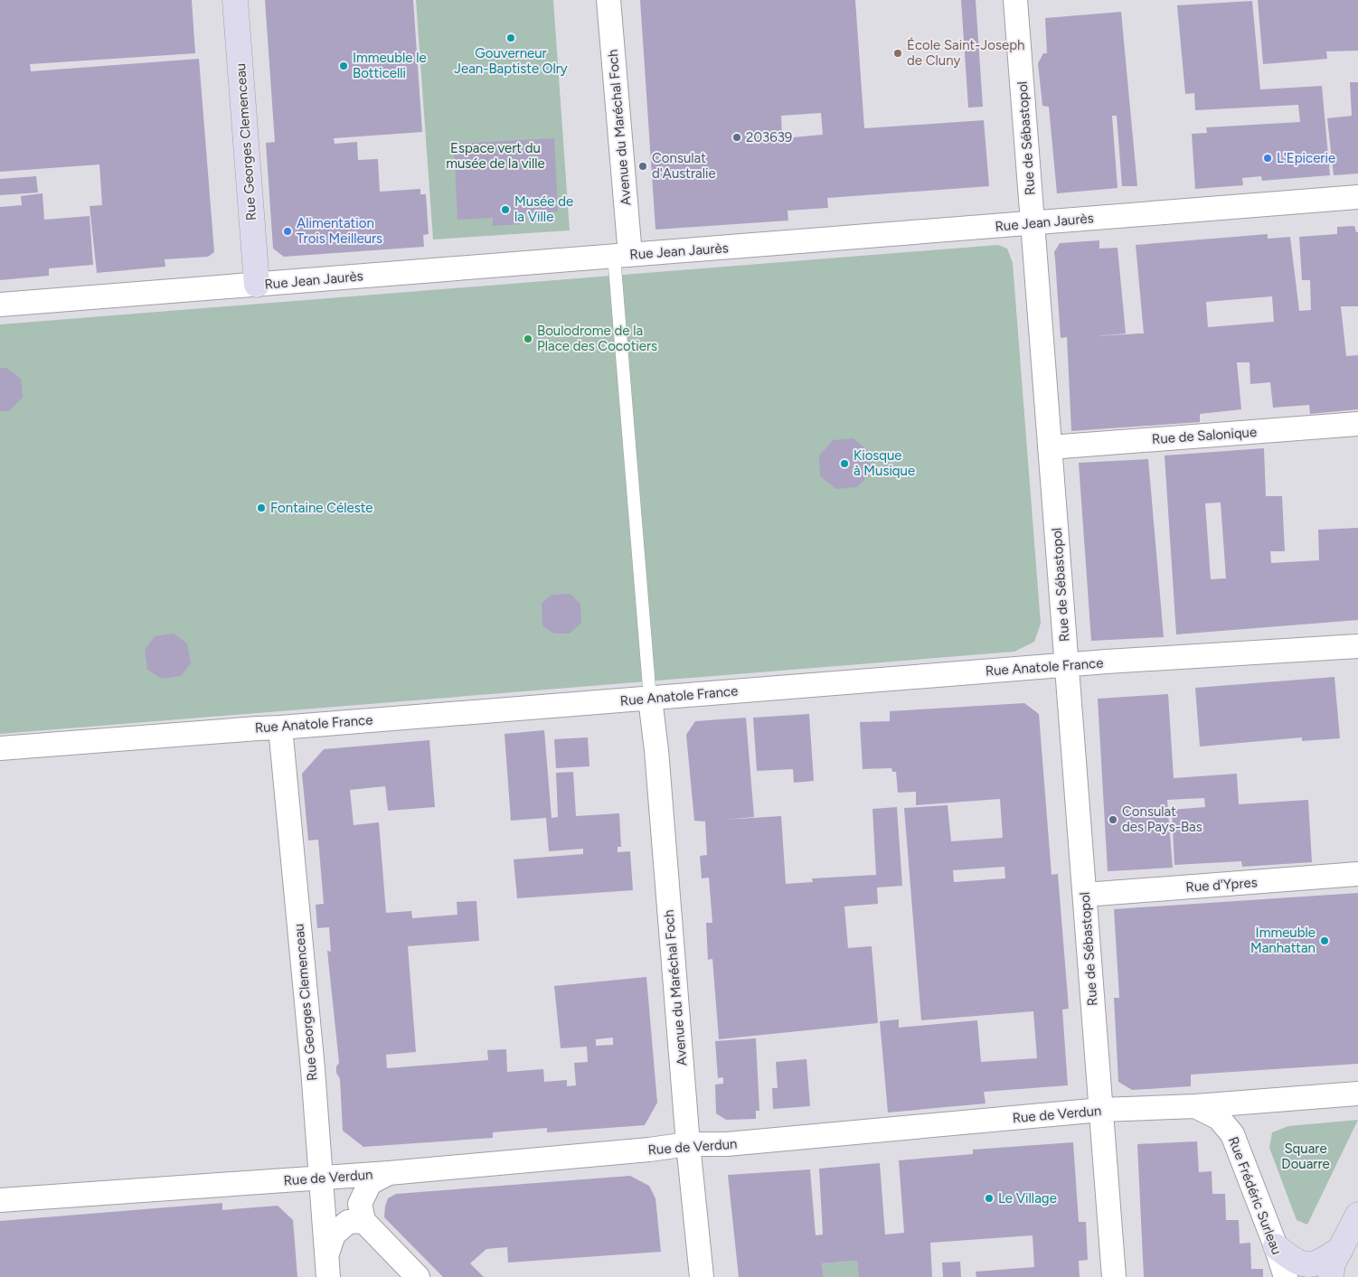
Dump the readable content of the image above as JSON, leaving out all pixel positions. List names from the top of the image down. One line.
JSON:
{"streets":{"street":["Avenue du Maréchal Foch","Rue de Sébastopol","Rue Georges Clemenceau","Rue Jean Jaurès","Rue de Salonique","Rue Anatole France","Rue d'Ypres","Rue de Verdun","Rue Frédéric Surleau"]},"crossings":[["Avenue du Maréchal Foch","Rue Jean Jaurès"],["Avenue du Maréchal Foch","Rue Anatole France"],["Avenue du Maréchal Foch","Rue de Verdun"],["Rue de Sébastopol","Rue Jean Jaurès"],["Rue de Sébastopol","Rue de Salonique"],["Rue de Sébastopol","Rue Anatole France"],["Rue de Sébastopol","Rue d'Ypres"],["Rue de Sébastopol","Rue de Verdun"],["Rue Georges Clemenceau","Rue Jean Jaurès"],["Rue Georges Clemenceau","Rue Anatole France"],["Rue Georges Clemenceau","Rue de Verdun"],["Rue de Verdun","Rue Frédéric Surleau"]],"parks":["Espace vert du musée de la ville","Square Douarre"],"places":["Gouverneur Jean-Baptiste Olry","École Saint-Joseph de Cluny","Immeuble le Botticelli","203639","L'Epicerie","Consulat d'Australie","Musée de la Ville","Alimentation Trois Meilleurs","Boulodrome de la Place des Cocotiers","Kiosque à Musique","Fontaine Céleste","Consulat des Pays-Bas","Immeuble Manhattan","Le Village"]}
